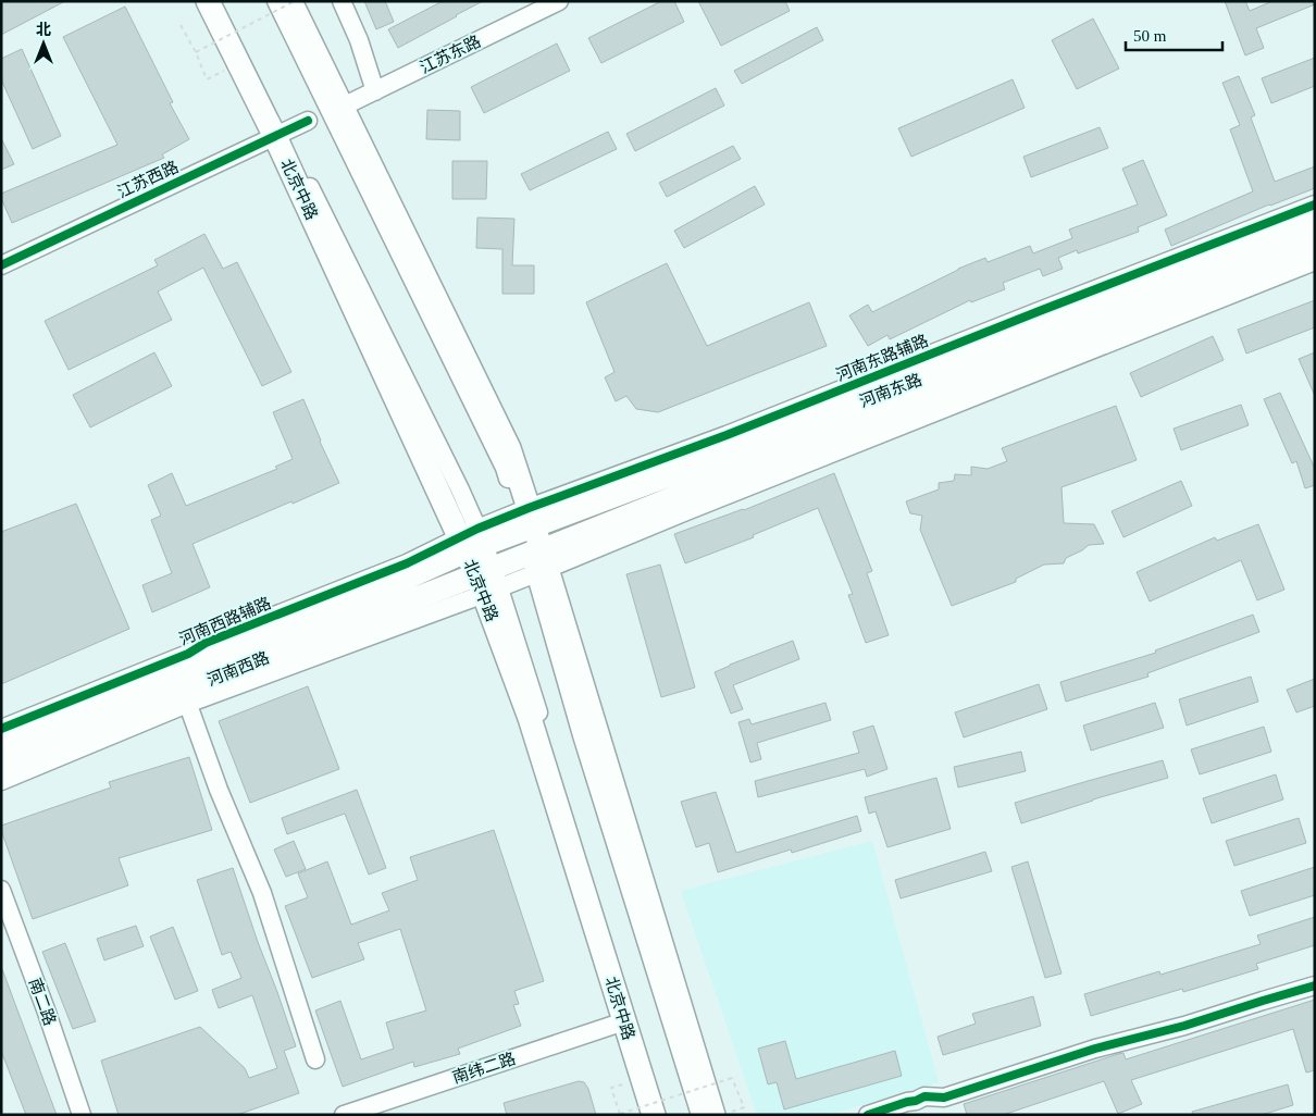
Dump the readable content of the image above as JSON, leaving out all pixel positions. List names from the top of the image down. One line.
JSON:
{"streets":{"main road":["北京中路","河南东路","河南西路"],"street":["江苏东路","江苏西路","河南东路辅路","河南西路辅路","南二路","南纬二路"]},"crossings":[["江苏西路","北京中路"],["北京中路","河南东路"],["北京中路","河南西路辅路"],["北京中路","河南西路"],["北京中路","南纬二路"],["河南东路辅路","河南东路"],["河南东路","河南西路辅路"],["河南东路","河南西路"],["河南西路辅路","河南西路"]],"scale_bar":"50 m","north":"top"}
